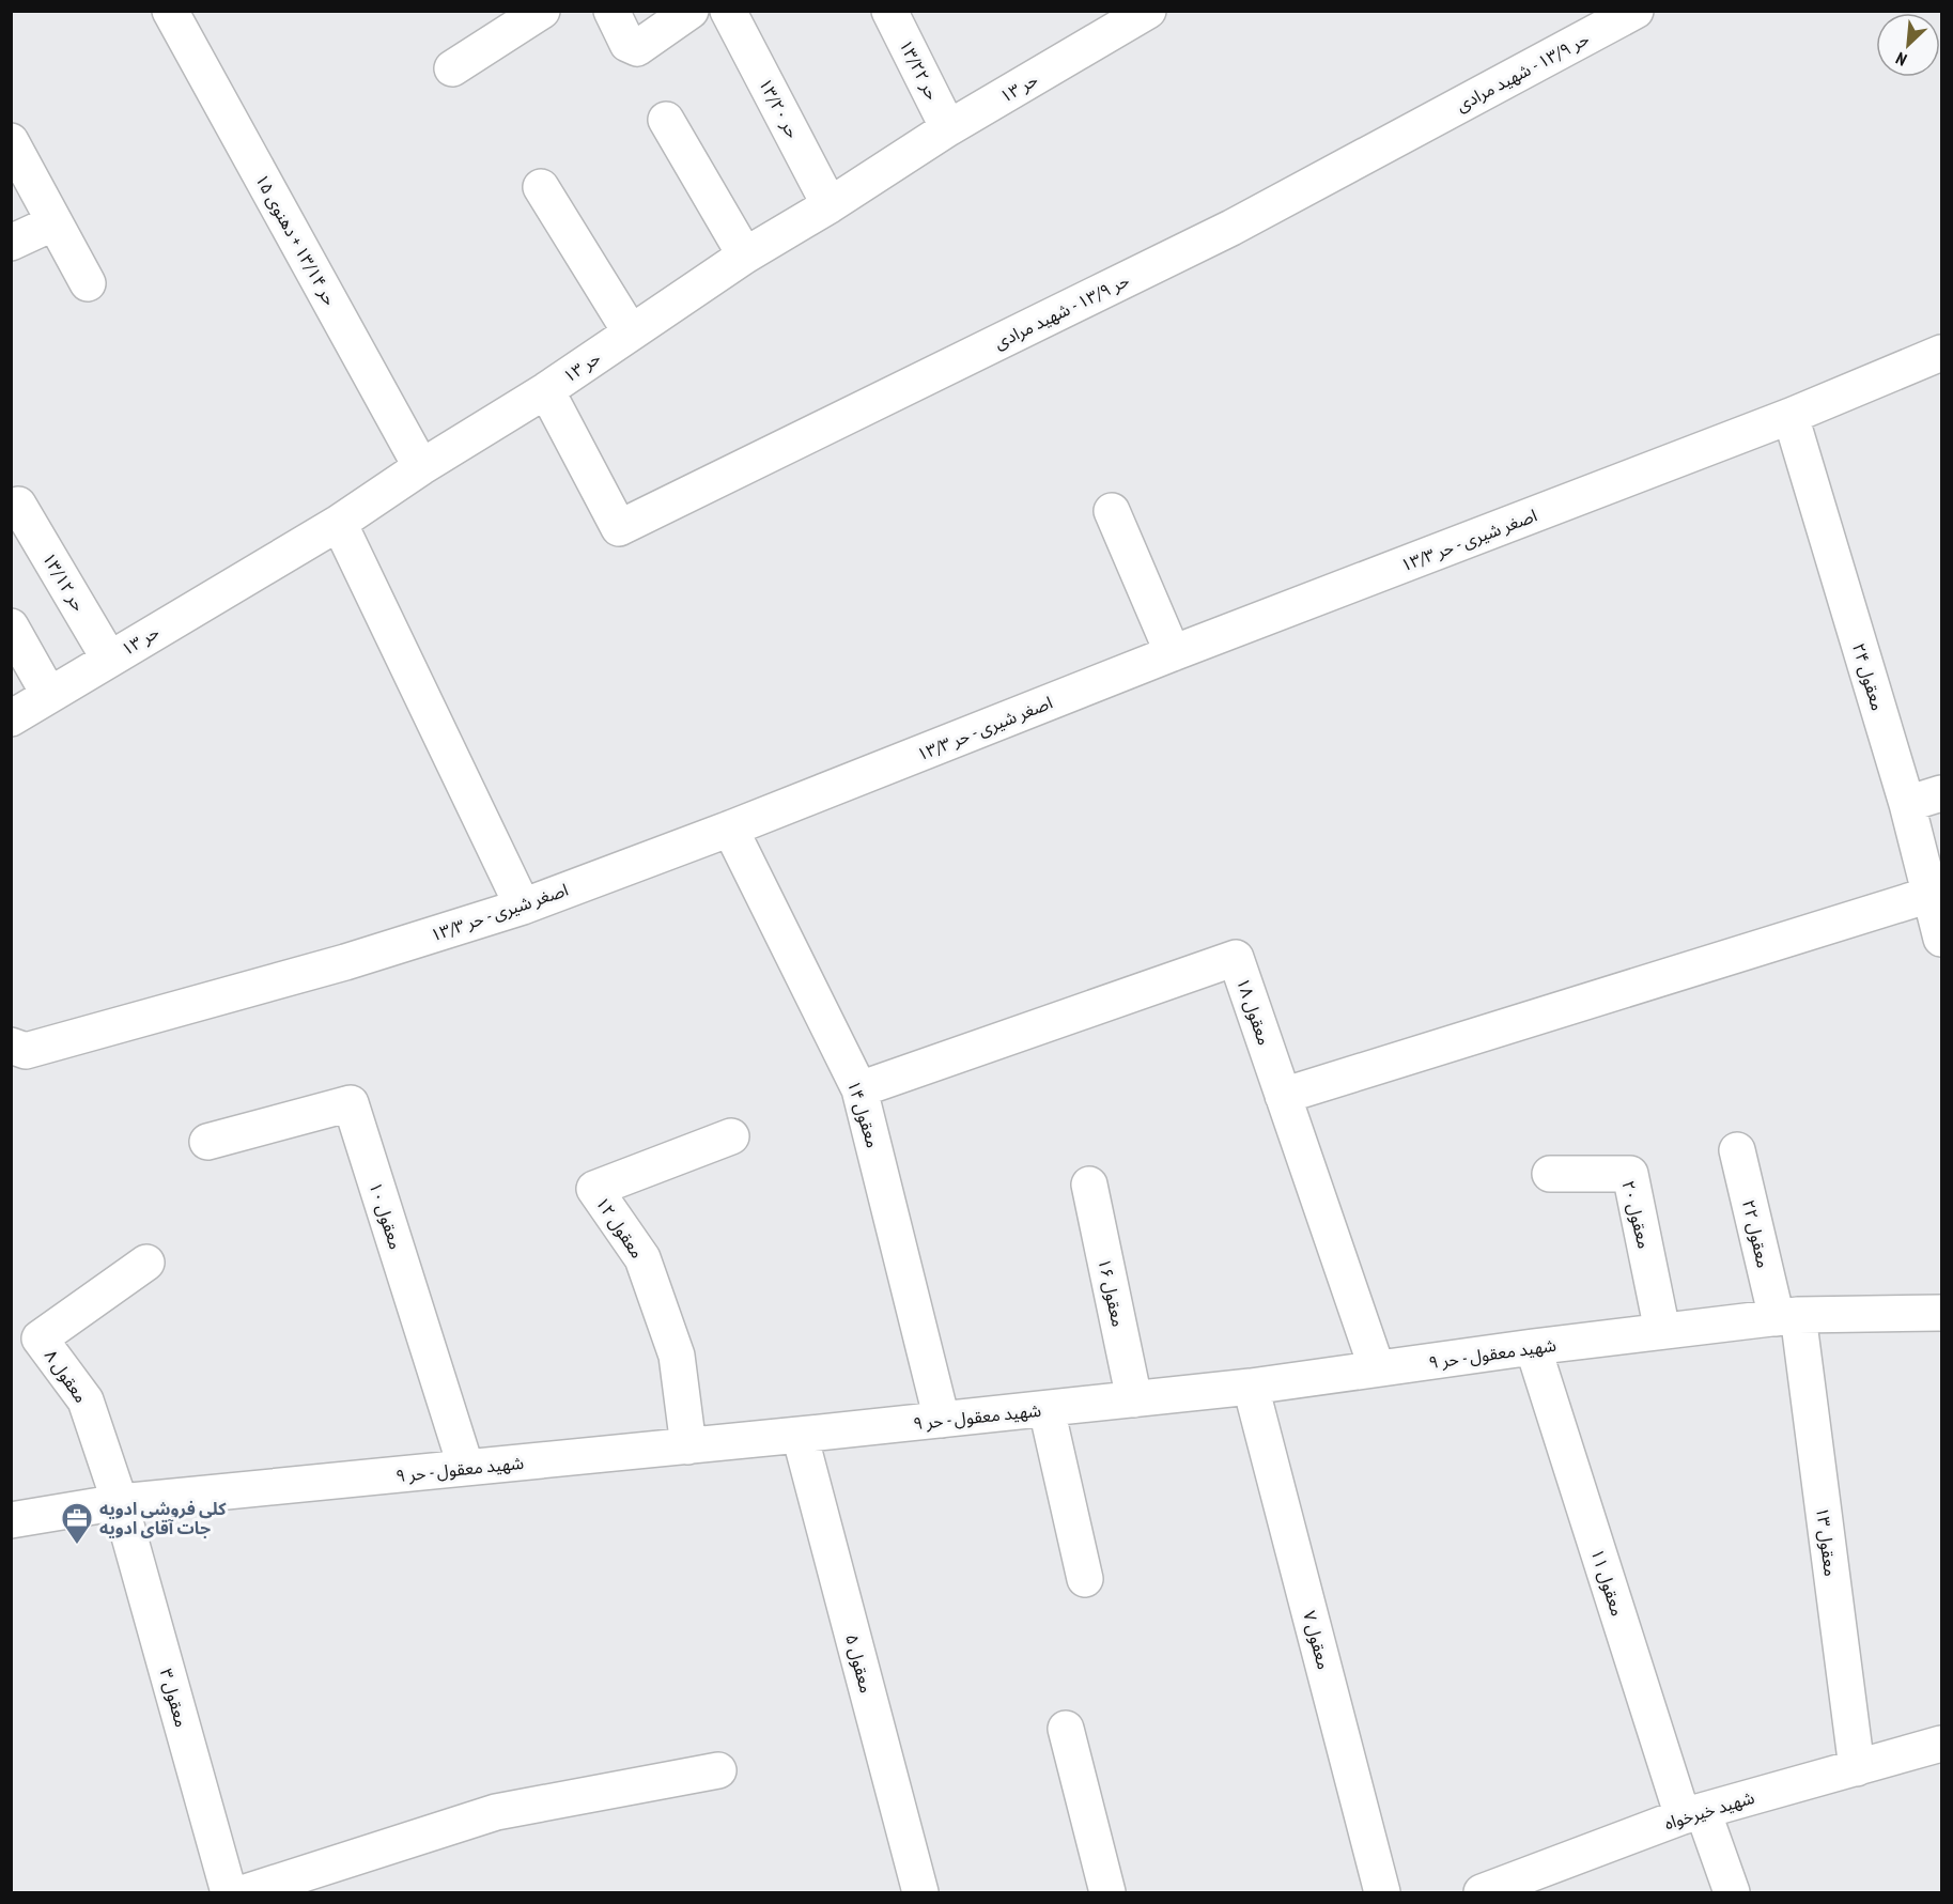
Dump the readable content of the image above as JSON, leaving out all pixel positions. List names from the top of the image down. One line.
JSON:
{"streets":{"street":["حر ۱۳/۲۲","حر ۱۳/۹ - شهید مرادی","حر ۱۳","حر ۱۳/۲۰","حر ۱۳/۱۴ + دهنوی ۱۵","اصغر شیری - حر ۱۳/۳","حر ۱۳/۱۲","معقول ۲۴","معقول ۱۸","معقول ۱۴","معقول ۲۰","معقول ۱۰","معقول ۱۲","معقول ۲۲","معقول ۱۶","شهید معقول - حر ۹","معقول ۸","معقول ۱۳","معقول ۱۱","معقول ۷","معقول ۵","معقول ۳","شهید خیرخواه"]},"crossings":[["حر ۱۳/۲۲","حر ۱۳"],["حر ۱۳/۹ - شهید مرادی","حر ۱۳"],["حر ۱۳","حر ۱۳/۲۰"],["حر ۱۳","حر ۱۳/۱۴ + دهنوی ۱۵"],["حر ۱۳","حر ۱۳/۱۲"],["اصغر شیری - حر ۱۳/۳","معقول ۲۴"],["اصغر شیری - حر ۱۳/۳","معقول ۱۴"],["معقول ۱۸","معقول ۱۴"],["معقول ۱۸","شهید معقول - حر ۹"],["معقول ۱۴","شهید معقول - حر ۹"],["معقول ۲۰","شهید معقول - حر ۹"],["معقول ۱۰","شهید معقول - حر ۹"],["معقول ۱۲","شهید معقول - حر ۹"],["معقول ۲۲","شهید معقول - حر ۹"],["معقول ۲۲","معقول ۱۳"],["معقول ۱۶","شهید معقول - حر ۹"],["شهید معقول - حر ۹","معقول ۸"],["شهید معقول - حر ۹","معقول ۱۳"],["شهید معقول - حر ۹","معقول ۱۱"],["شهید معقول - حر ۹","معقول ۷"],["شهید معقول - حر ۹","معقول ۵"],["شهید معقول - حر ۹","معقول ۳"],["معقول ۸","معقول ۳"],["معقول ۱۳","شهید خیرخواه"],["معقول ۱۱","شهید خیرخواه"]],"places":{"office":["کلی فروشی ادویه جات آقای ادویه"]},"north":"bottom left"}
